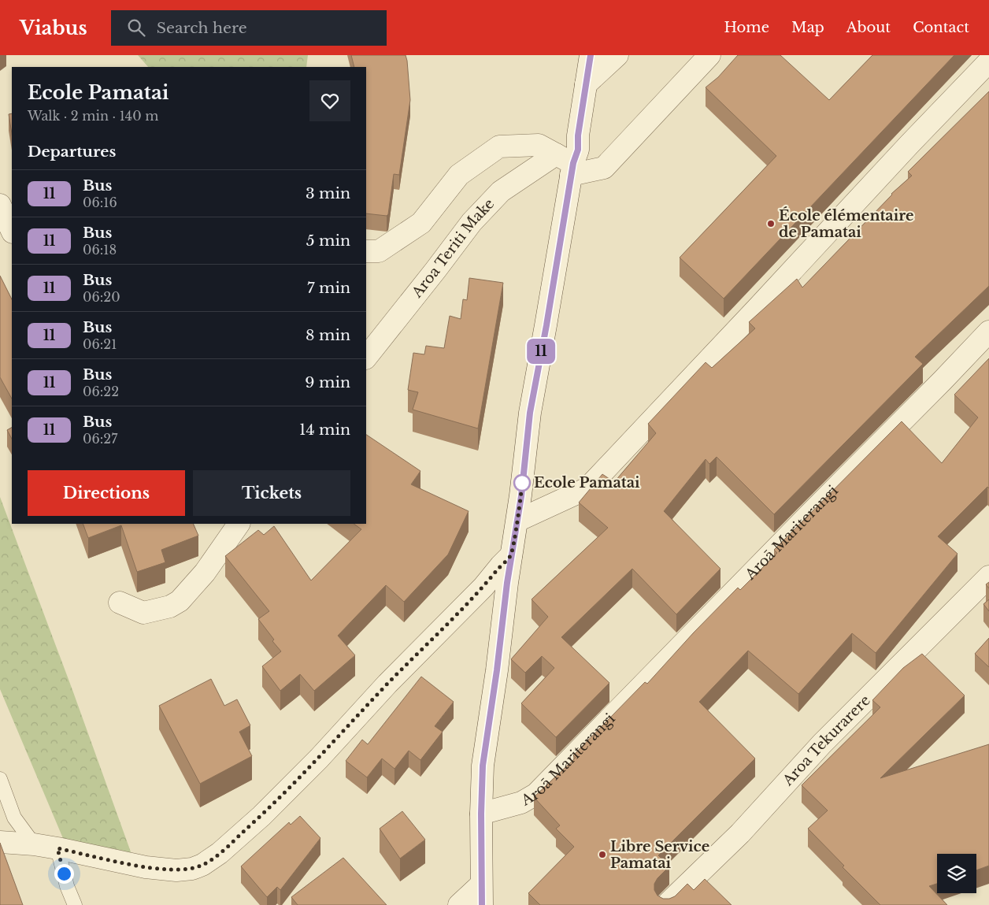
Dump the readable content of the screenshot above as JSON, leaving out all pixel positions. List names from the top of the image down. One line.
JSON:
{"streets":{"street":["Aroa Teriti Make","Aroā Mariterangi","Aroa Tekurarere"]},"places":["École élémentaire de Pamatai","Ecole Pamatai","Libre Service Pamatai"],"lines":["bus line 11"],"page":{"header":"Viabus","search":"Search here","nav":["Home","Map","About","Contact"],"on_map":"11","heading":[["Ecole Pamatai","Walk · 2 min · 140 m"],"Departures"],"list":[{"mark":"11","name":"Bus","note":"06:16","value":"3 min"},{"mark":"11","name":"Bus","note":"06:18","value":"5 min"},{"mark":"11","name":"Bus","note":"06:20","value":"7 min"},{"mark":"11","name":"Bus","note":"06:21","value":"8 min"},{"mark":"11","name":"Bus","note":"06:22","value":"9 min"},{"mark":"11","name":"Bus","note":"06:27","value":"14 min"}],"buttons":["Directions","Tickets"]}}
